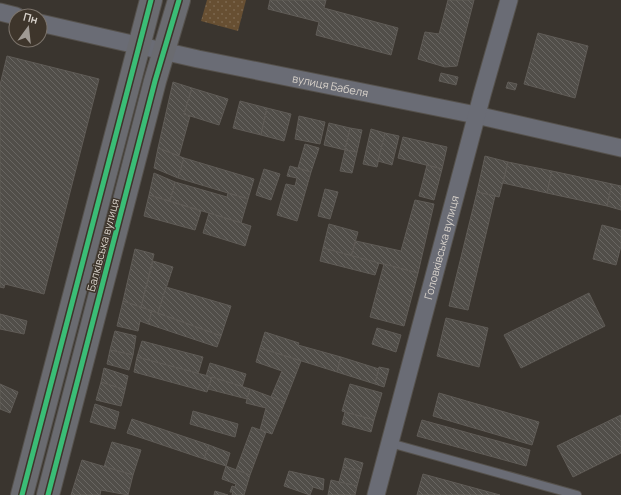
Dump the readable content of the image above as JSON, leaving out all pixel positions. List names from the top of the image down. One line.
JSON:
{"streets":{"main road":["Балківська вулиця"],"street":["вулиця Бабеля","Головківська вулиця"]},"crossings":[["вулиця Бабеля","Балківська вулиця"],["вулиця Бабеля","Головківська вулиця"]],"north":"top"}
